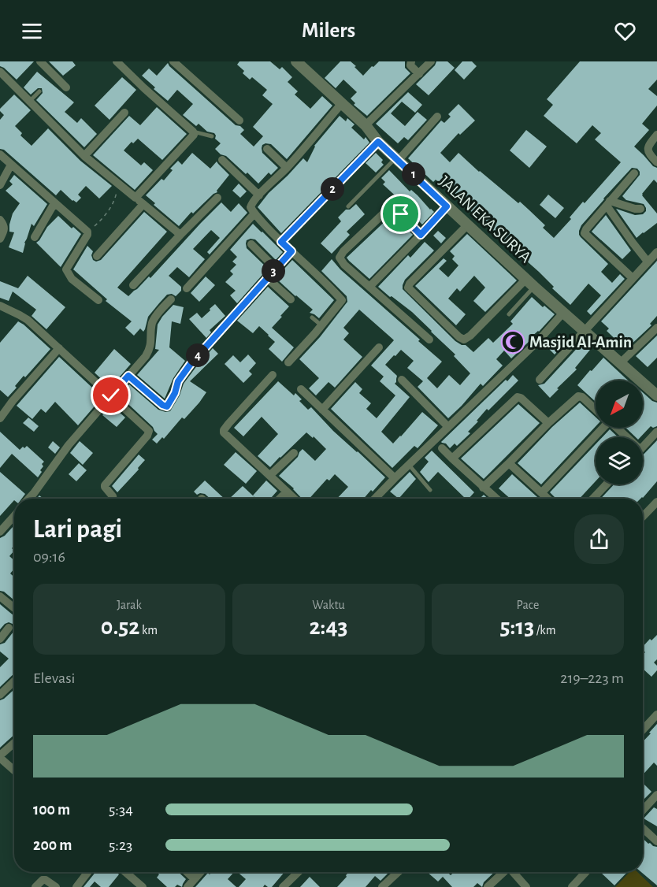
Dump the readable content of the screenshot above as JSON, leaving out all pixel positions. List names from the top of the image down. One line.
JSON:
{"streets":{"street":["JALAN EKA SURYA"]},"places":{"mosque":["Masjid Al-Amin"]},"north":"bottom left","page":{"header":"Milers","pins":["1","2","3","4"],"heading":["Lari pagi","09:16"],"stats":[["Jarak","0.52 km"],["Waktu","2:43"],["Pace","5:13 /km"]],"chart":["Elevasi","219–223 m"],"list":[{"name":"100 m","note":"5:34"},{"name":"200 m","note":"5:23"}]}}
